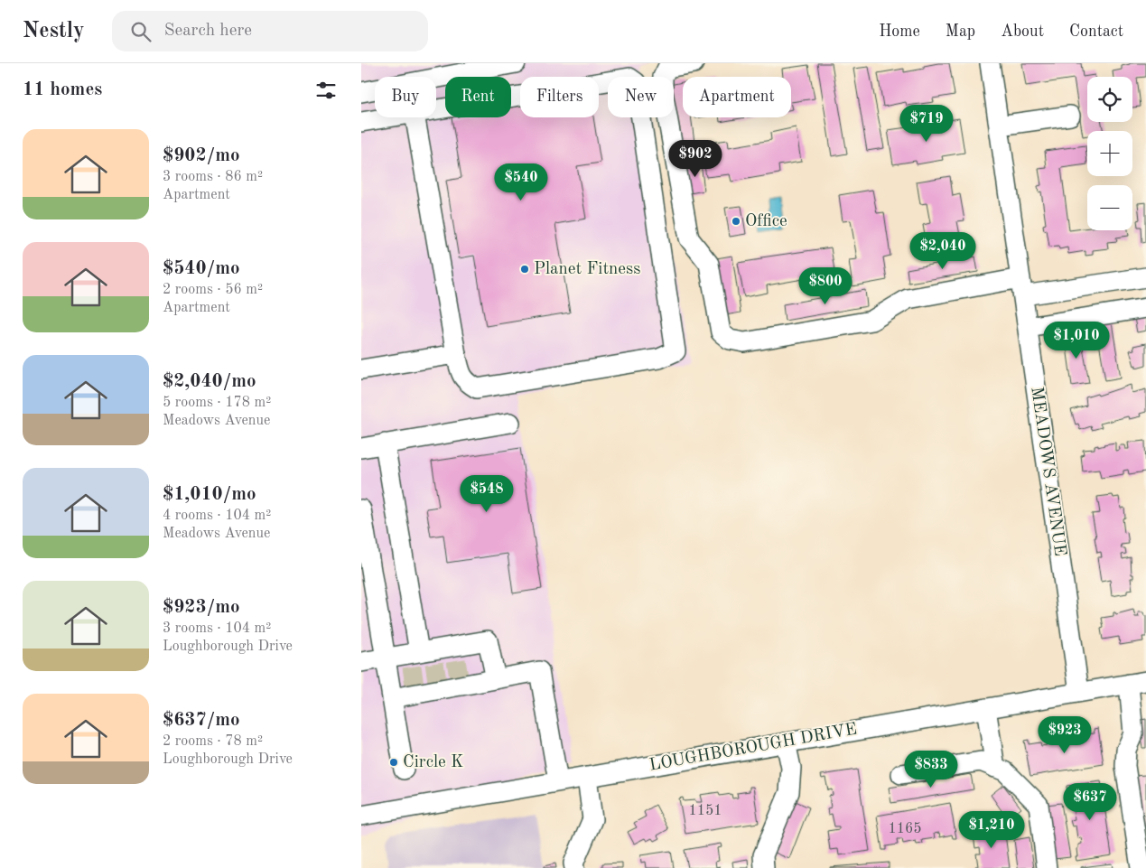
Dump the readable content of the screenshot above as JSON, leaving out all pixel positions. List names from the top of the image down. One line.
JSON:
{"streets":{"street":["MEADOWS AVENUE","LOUGHBOROUGH DRIVE"]},"crossings":[["MEADOWS AVENUE","LOUGHBOROUGH DRIVE"]],"places":["Office","Planet Fitness","Circle K"],"house_numbers":["1151","1165"],"page":{"header":"Nestly","search":"Search here","nav":["Home","Map","About","Contact"],"heading":"11 homes","map_buttons":["+","−"],"chip":["Buy","Rent","Filters","New","Apartment"],"price":["$719","$902","$540","$2,040","$800","$1,010","$548","$923","$833","$637","$1,210"],"list":[{"name":"$902/mo","note":"3 rooms · 86 m² · Apartment"},{"name":"$540/mo","note":"2 rooms · 56 m² · Apartment"},{"name":"$2,040/mo","note":"5 rooms · 178 m² · Meadows Avenue"},{"name":"$1,010/mo","note":"4 rooms · 104 m² · Meadows Avenue"},{"name":"$923/mo","note":"3 rooms · 104 m² · Loughborough Drive"},{"name":"$637/mo","note":"2 rooms · 78 m² · Loughborough Drive"}]}}
